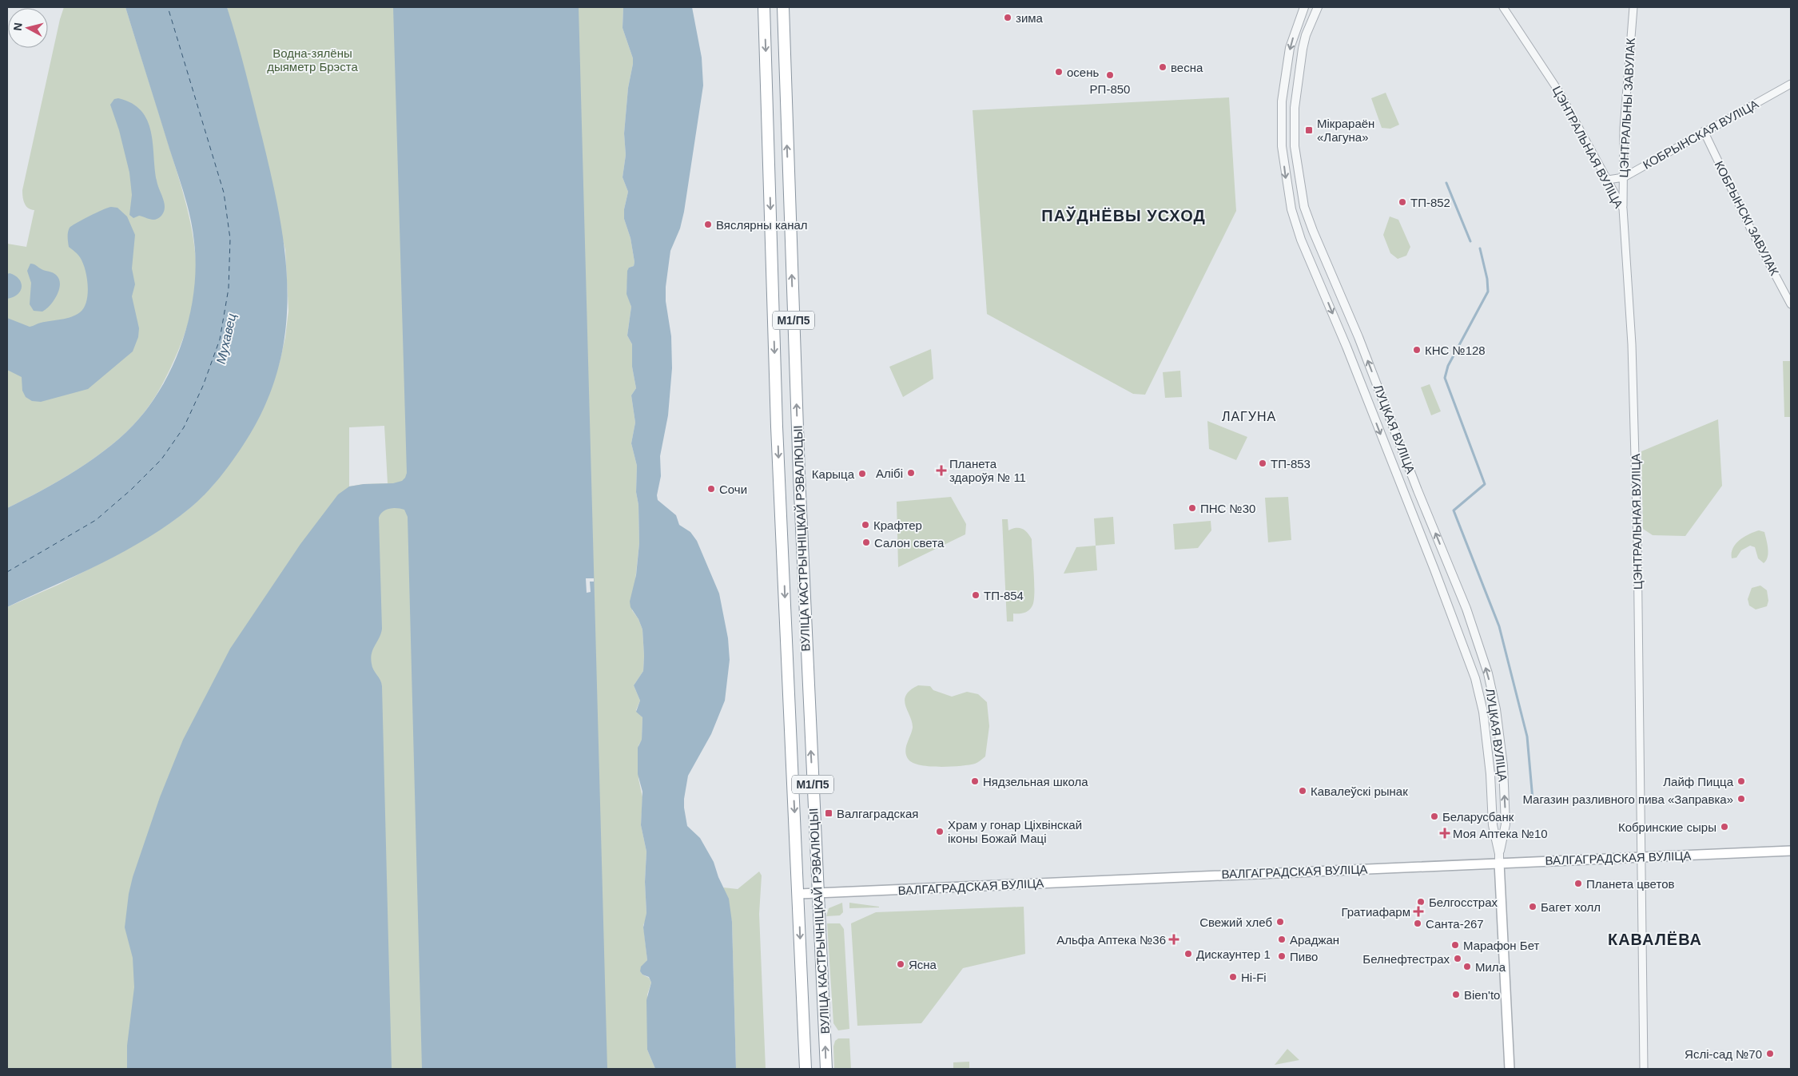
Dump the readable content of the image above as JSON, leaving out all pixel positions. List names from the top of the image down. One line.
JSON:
{"streets":{"highway":["М1/П5","ВУЛІЦА КАСТРЫЧНІЦКАЙ РЭВАЛЮЦЫІ"],"main road":["ЛУЦКАЯ ВУЛІЦА","ВАЛГАГРАДСКАЯ ВУЛІЦА"],"street":["ЦЭНТРАЛЬНЫ ЗАВУЛАК","КОБРЫНСКАЯ ВУЛІЦА","ЦЭНТРАЛЬНАЯ ВУЛІЦА","КОБРЫНСКІ ЗАВУЛАК"]},"crossings":[["ЦЭНТРАЛЬНЫ ЗАВУЛАК","КОБРЫНСКАЯ ВУЛІЦА"],["ЦЭНТРАЛЬНЫ ЗАВУЛАК","ЦЭНТРАЛЬНАЯ ВУЛІЦА"],["КОБРЫНСКАЯ ВУЛІЦА","ЦЭНТРАЛЬНАЯ ВУЛІЦА"],["КОБРЫНСКАЯ ВУЛІЦА","КОБРЫНСКІ ЗАВУЛАК"],["ЦЭНТРАЛЬНАЯ ВУЛІЦА","ВАЛГАГРАДСКАЯ ВУЛІЦА"],["ЛУЦКАЯ ВУЛІЦА","ВАЛГАГРАДСКАЯ ВУЛІЦА"],["ВУЛІЦА КАСТРЫЧНІЦКАЙ РЭВАЛЮЦЫІ","ВАЛГАГРАДСКАЯ ВУЛІЦА"]],"districts":["ПАЎДНЁВЫ УСХОД","ЛАГУНА","КАВАЛЁВА"],"water":["Мухавец"],"parks":["Водна-зялёны дыяметр Брэста"],"places":{"other":["зима","весна","осень","РП-850","ТП-852","Вяслярны канал","КНС №128","ТП-853","Алібі","Карыца","Сочи","ПНС №30","Крафтер","Салон света","ТП-854","Нядзельная школа","Лайф Пицца","Кавалеўскі рынак","Магазин разливного пива «Заправка»","Беларусбанк","Кобринские сыры","Храм у гонар Ціхвінскай іконы Божай Маці","Планета цветов","Белгосстрах","Багет холл","Свежий хлеб","Санта-267","Араджан","Марафон Бет","Дискаунтер 1","Пиво","Белнефтестрах","Ясна","Мила","Hi-Fi","Bien'to","Яслі-сад №70"],"transit":["Мікрараён «Лагуна»","Валгаградская"],"health":["Планета здароўя № 11","Моя Аптека №10","Гратиафарм","Альфа Аптека №36"]},"north":"left"}
